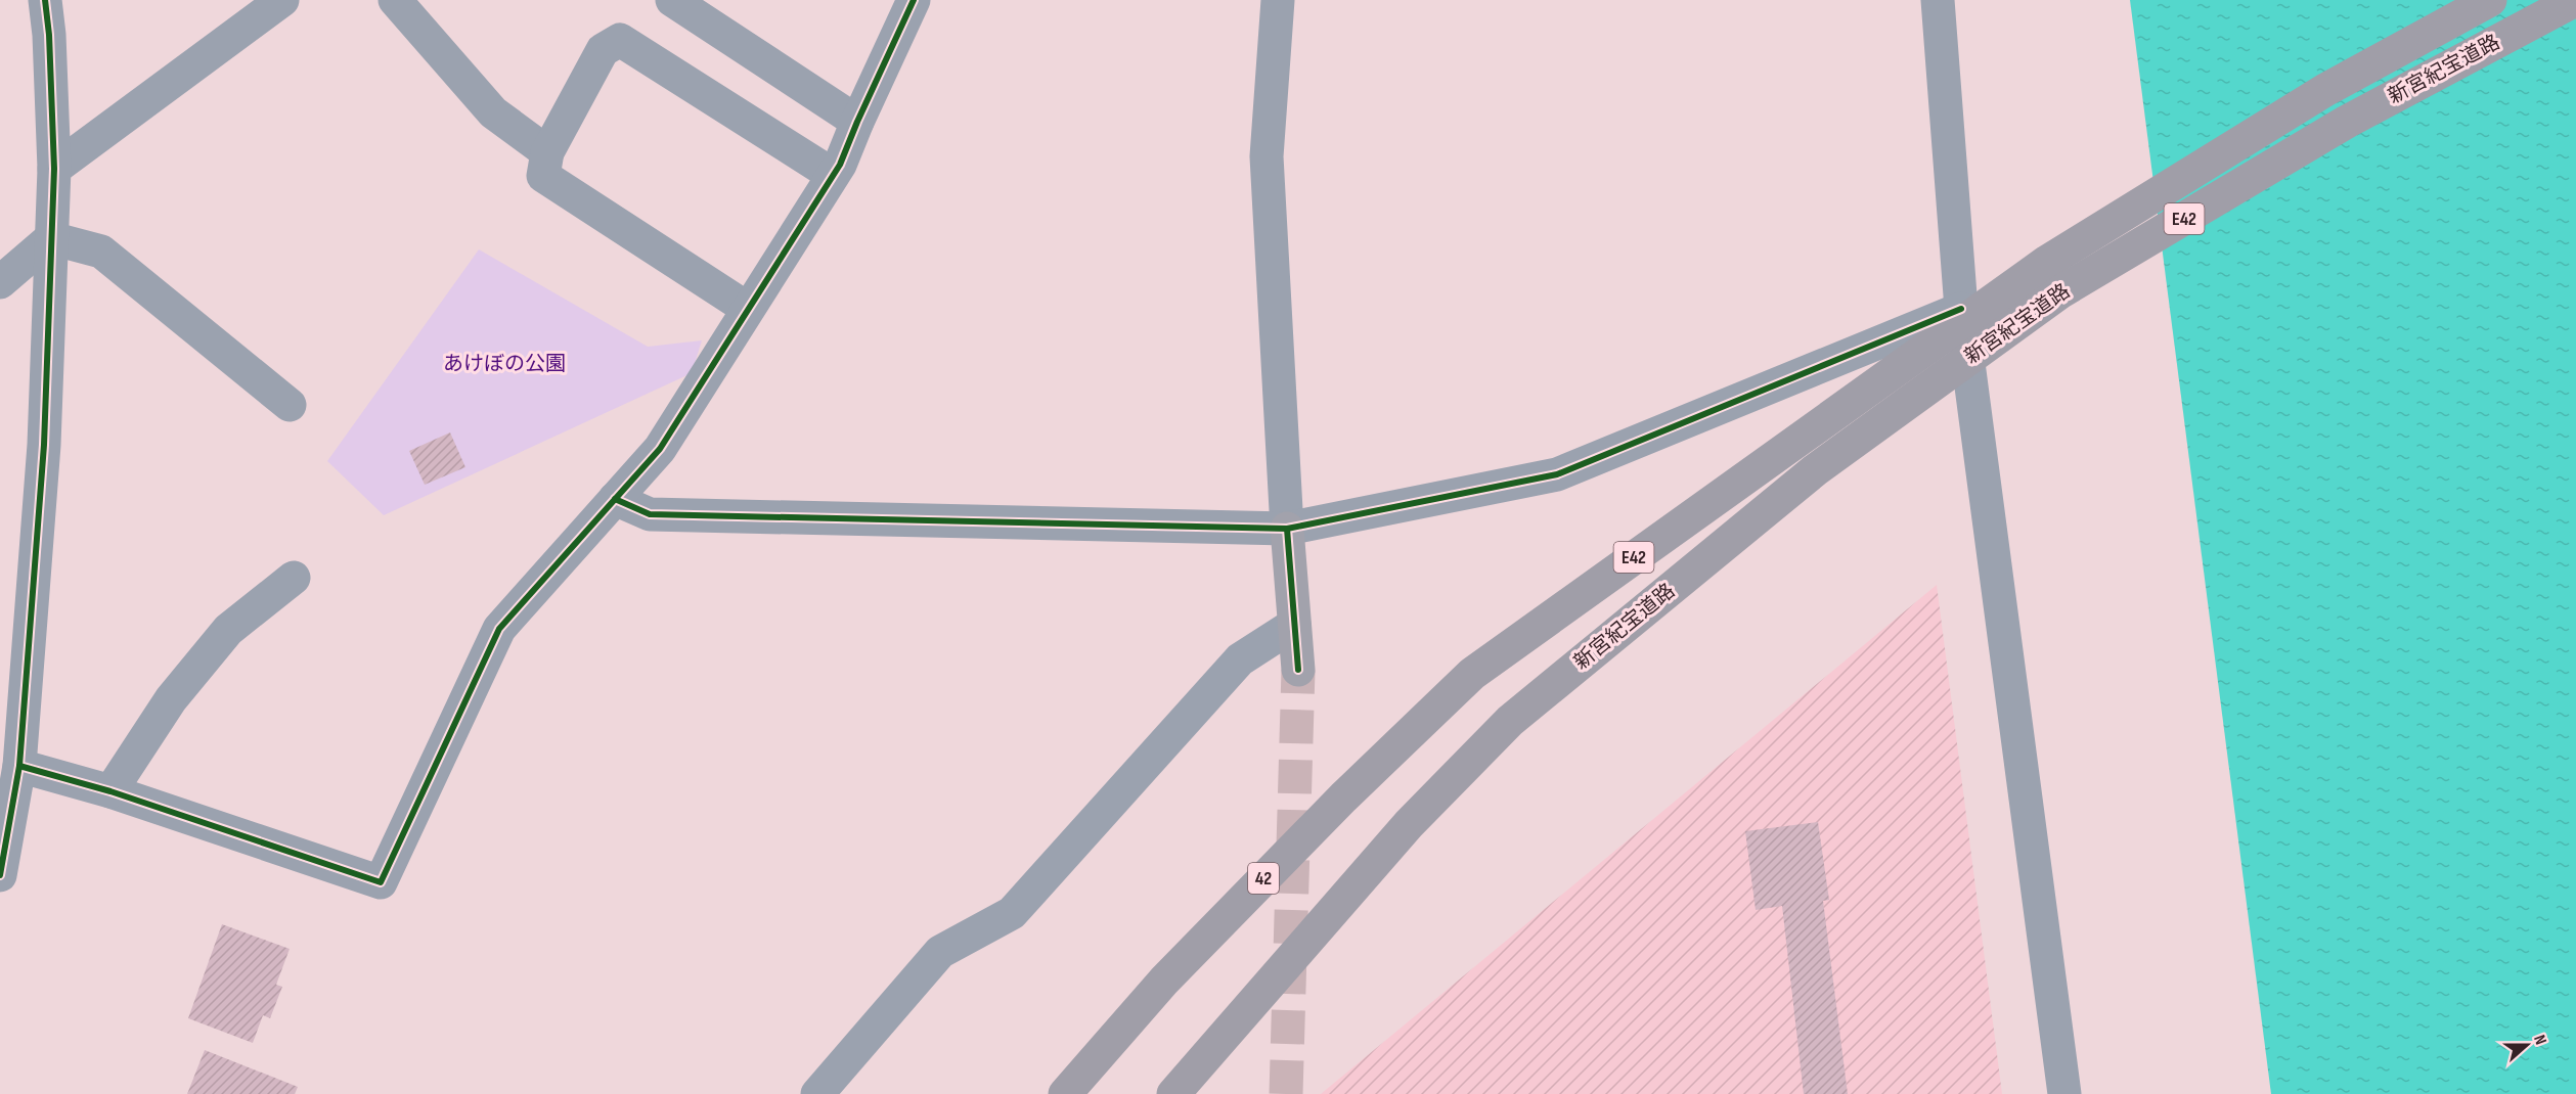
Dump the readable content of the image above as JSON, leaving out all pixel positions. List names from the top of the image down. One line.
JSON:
{"streets":{"highway":["新宮紀宝道路","E42","42"]},"crossings":[["新宮紀宝道路","42"]],"parks":["あけぼの公園"],"north":"right"}
